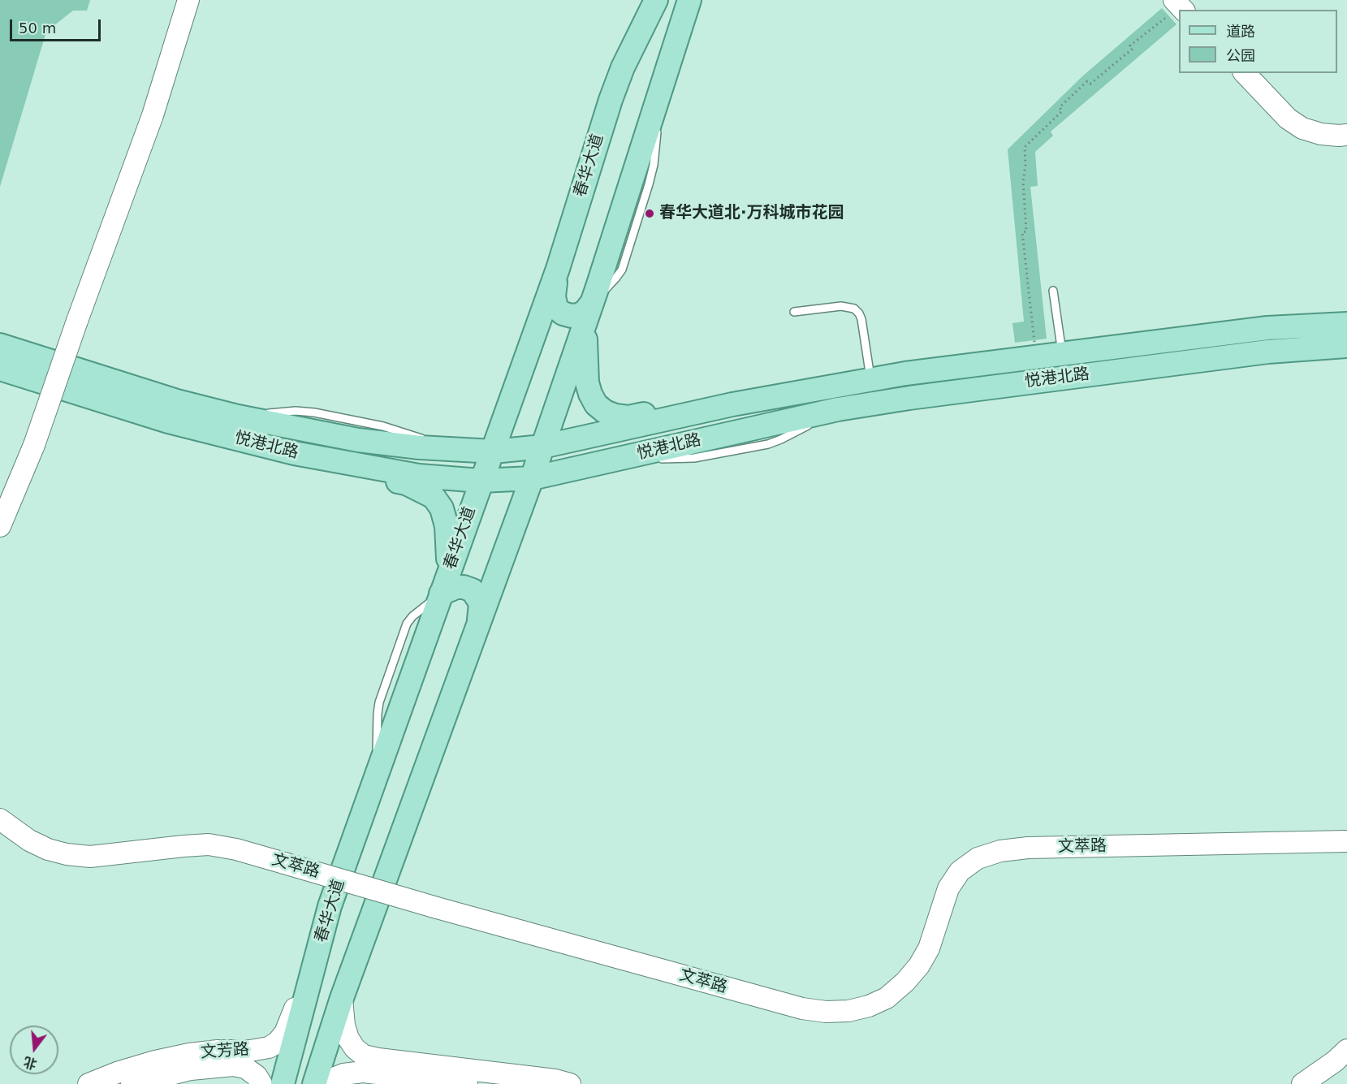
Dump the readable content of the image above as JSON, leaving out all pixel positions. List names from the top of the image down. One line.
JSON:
{"streets":{"main road":["春华大道","悦港北路"],"street":["文萃路","文芳路"]},"crossings":[["春华大道","悦港北路"],["春华大道","文芳路"]],"places":["春华大道北·万科城市花园"],"legend":["道路","公园"],"scale_bar":"50 m","north":"bottom"}
